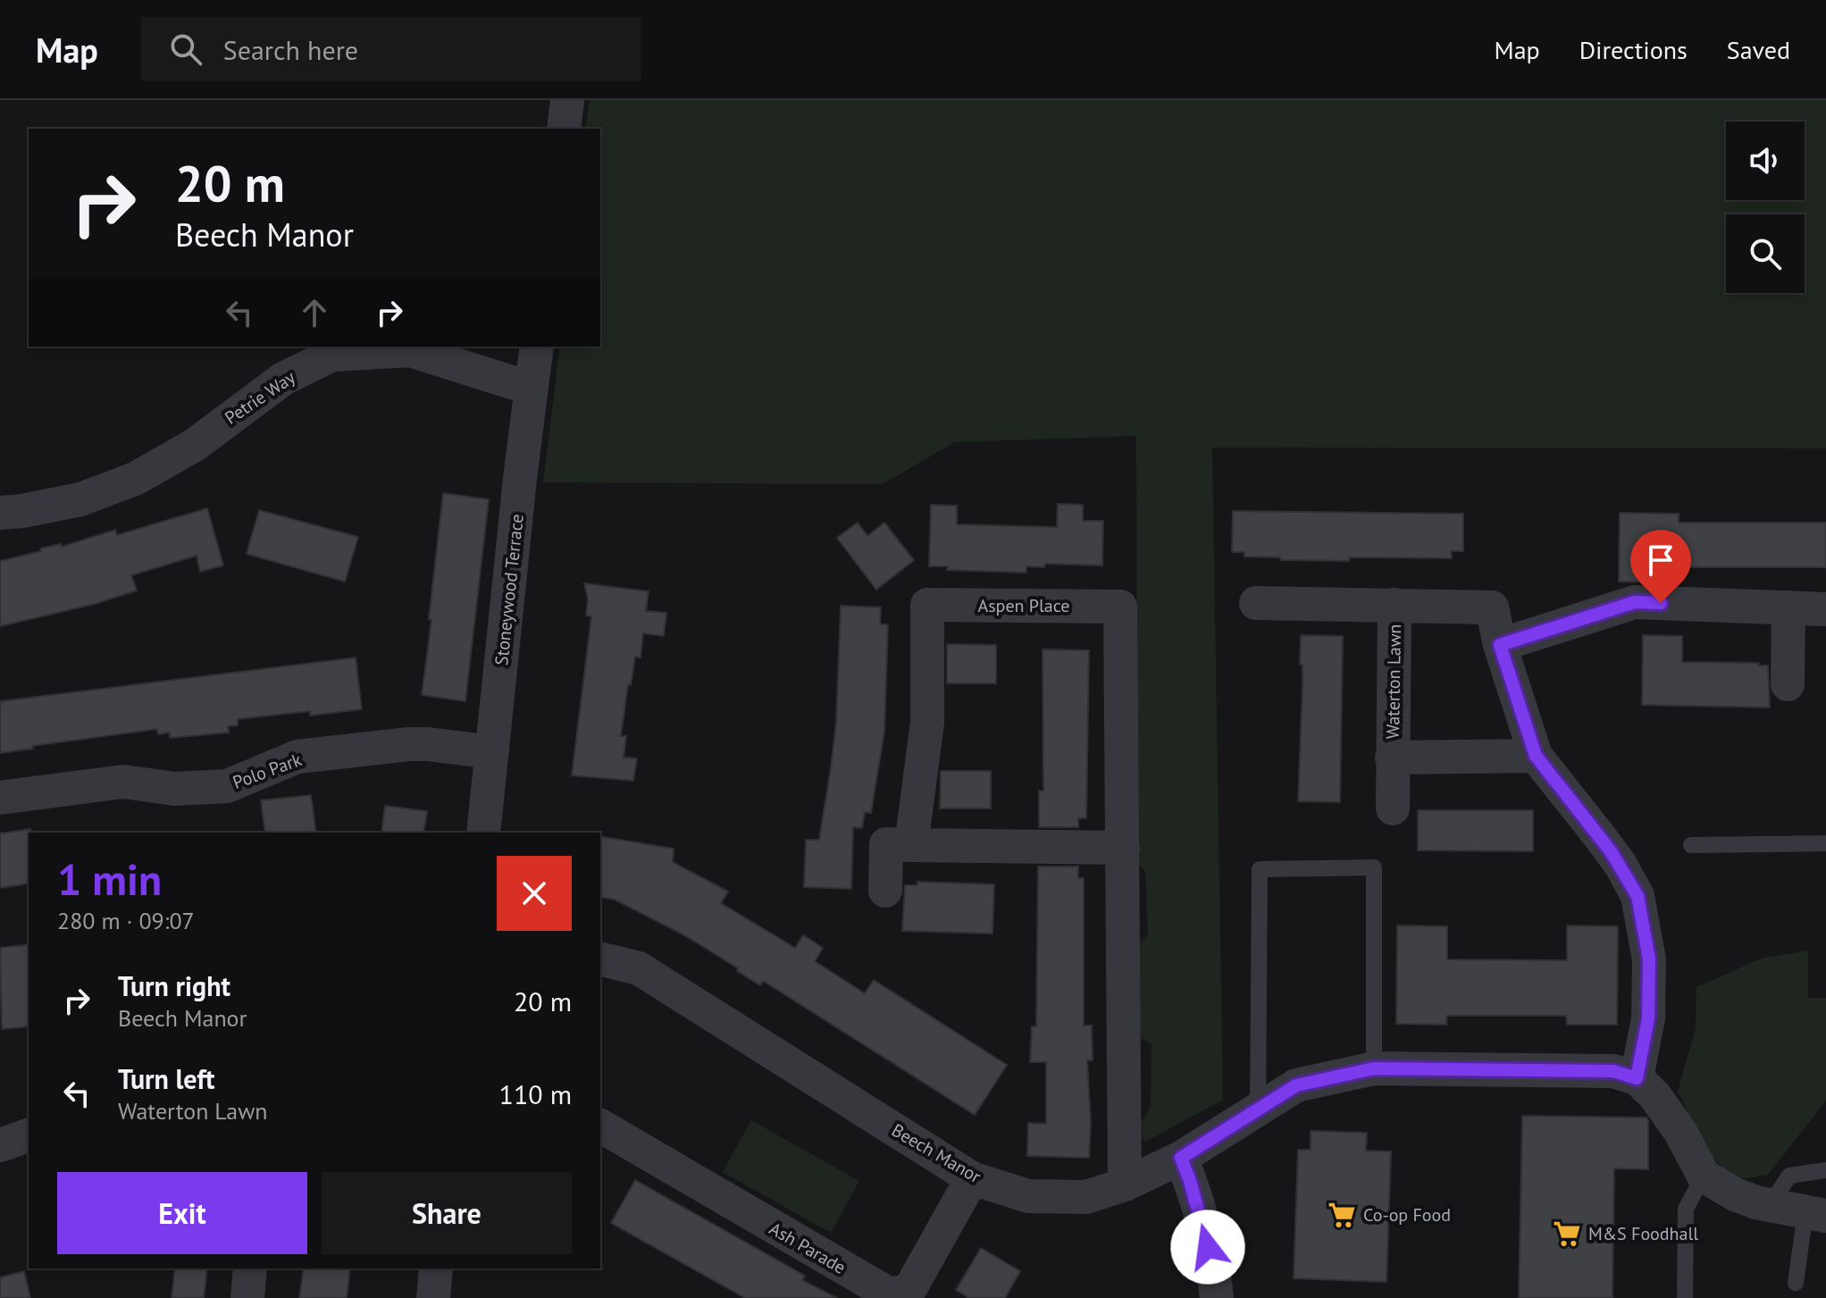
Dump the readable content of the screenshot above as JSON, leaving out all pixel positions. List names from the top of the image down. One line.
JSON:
{"streets":{"street":["Petrie Way","Stoneywood Terrace","Aspen Place","Waterton Lawn","Polo Park","Beech Manor","Ash Parade"]},"crossings":[["Petrie Way","Stoneywood Terrace"],["Stoneywood Terrace","Polo Park"],["Aspen Place","Beech Manor"],["Waterton Lawn","Beech Manor"],["Beech Manor","Ash Parade"]],"places":{"supermarket":["Co-op Food","M&S Foodhall"]},"page":{"header":"Map","search":"Search here","nav":["Map","Directions","Saved"],"turn":["20 m","Beech Manor"],"heading":["1 min","280 m · 09:07"],"list":[{"name":"Turn right","note":"Beech Manor","value":"20 m"},{"name":"Turn left","note":"Waterton Lawn","value":"110 m"}],"buttons":["Exit","Share"]}}
